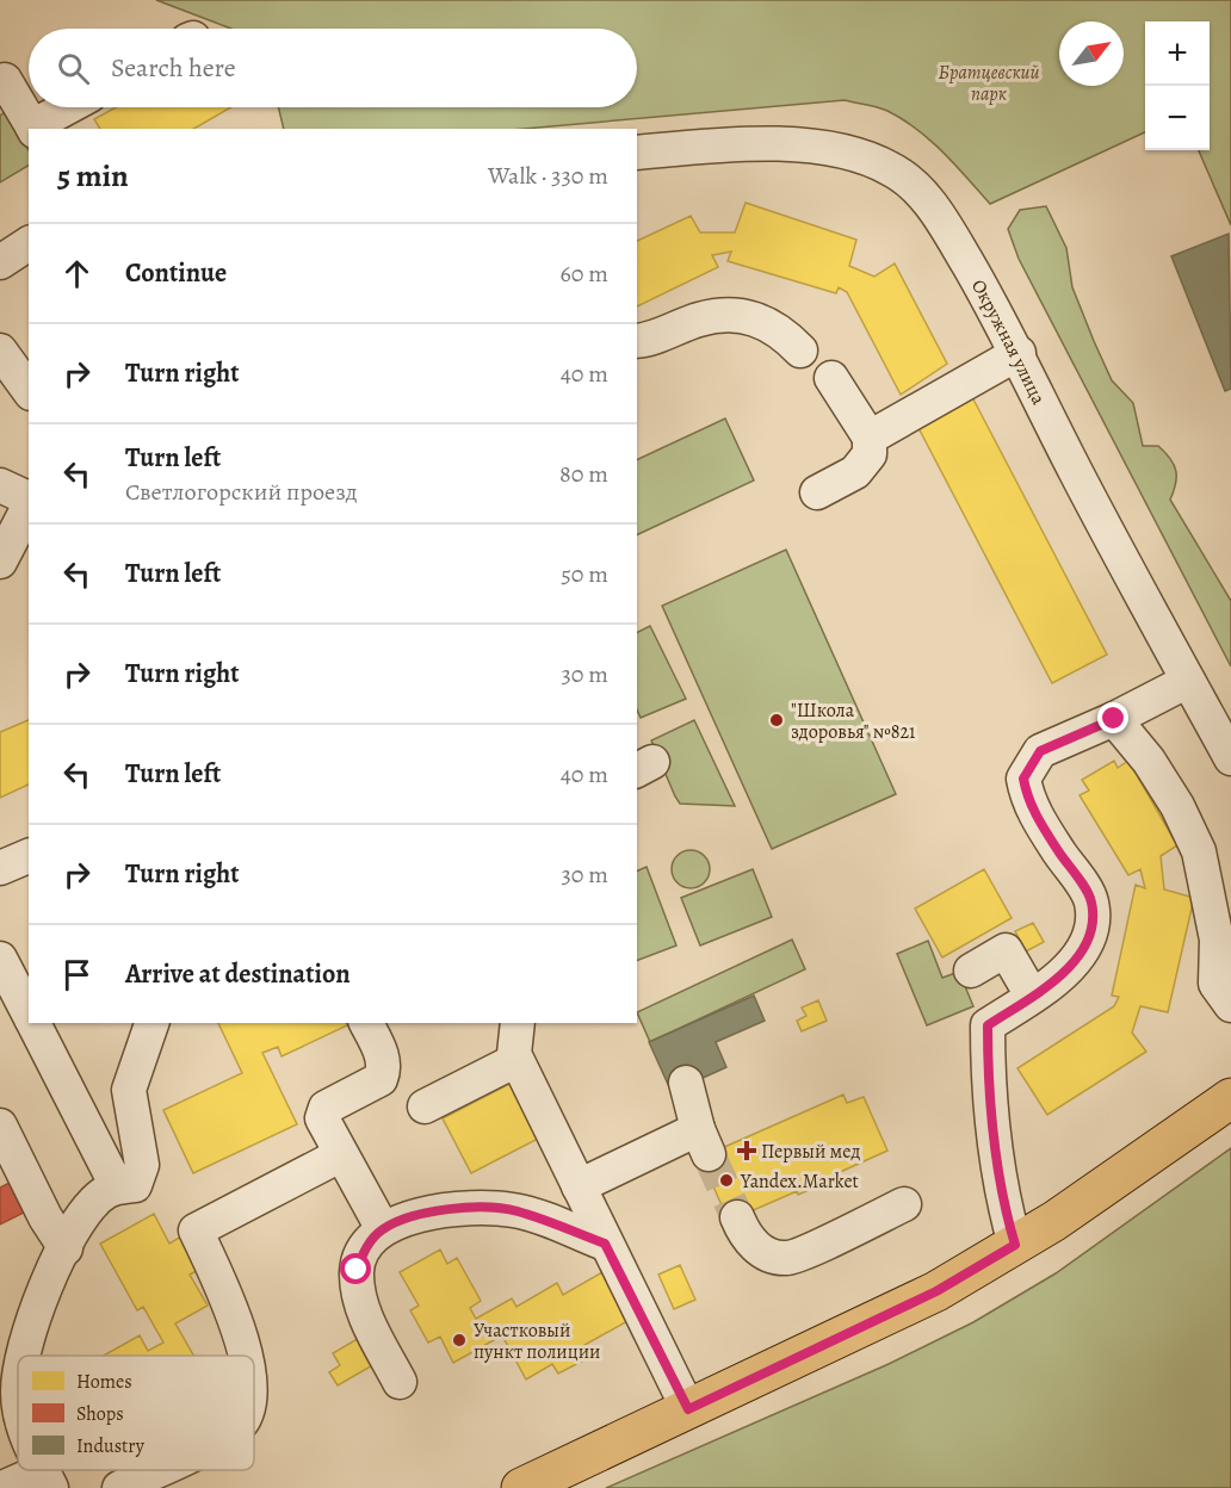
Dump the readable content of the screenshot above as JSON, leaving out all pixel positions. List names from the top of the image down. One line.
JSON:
{"streets":{"street":["Окружная улица"]},"parks":["Братцевский парк"],"places":{"other":["\"Школа здоровья\" №821","Yandex.Market","Участковый пункт полиции"],"health":["Первый мед"]},"legend":["Homes","Shops","Industry"],"north":"top right","page":{"map_buttons":["+","−"],"search":"Search here","heading":["5 min","Walk · 330 m"],"list":[["Continue","60 m"],["Turn right","40 m"],["Turn left","Светлогорский проезд","80 m"],["Turn left","50 m"],["Turn right","30 m"],["Turn left","40 m"],["Turn right","30 m"],"Arrive at destination"]}}
